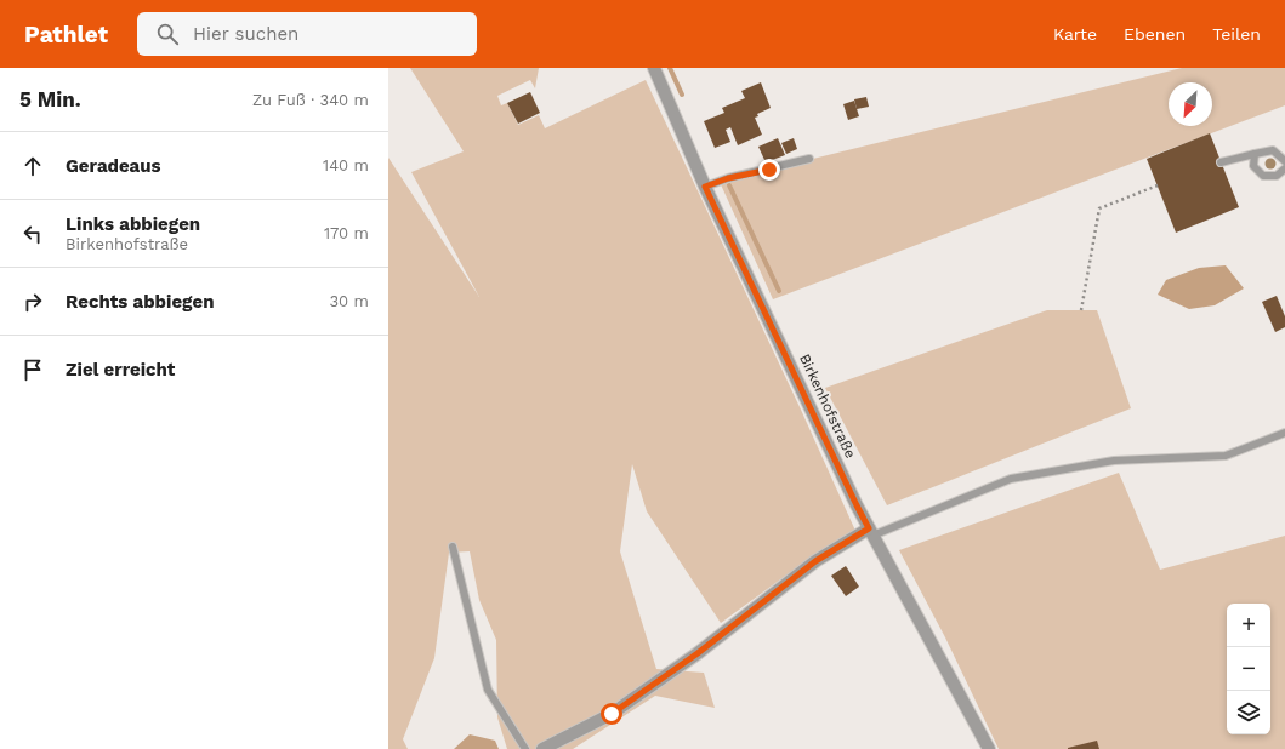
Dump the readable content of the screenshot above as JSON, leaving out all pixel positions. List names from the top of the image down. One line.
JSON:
{"streets":{"street":["Birkenhofstraße"]},"north":"bottom left","page":{"header":"Pathlet","search":"Hier suchen","nav":["Karte","Ebenen","Teilen"],"heading":["5 Min.","Zu Fuß · 340 m"],"list":[["Geradeaus","140 m"],["Links abbiegen","Birkenhofstraße","170 m"],["Rechts abbiegen","30 m"],"Ziel erreicht"],"map_buttons":["+","−"]}}
